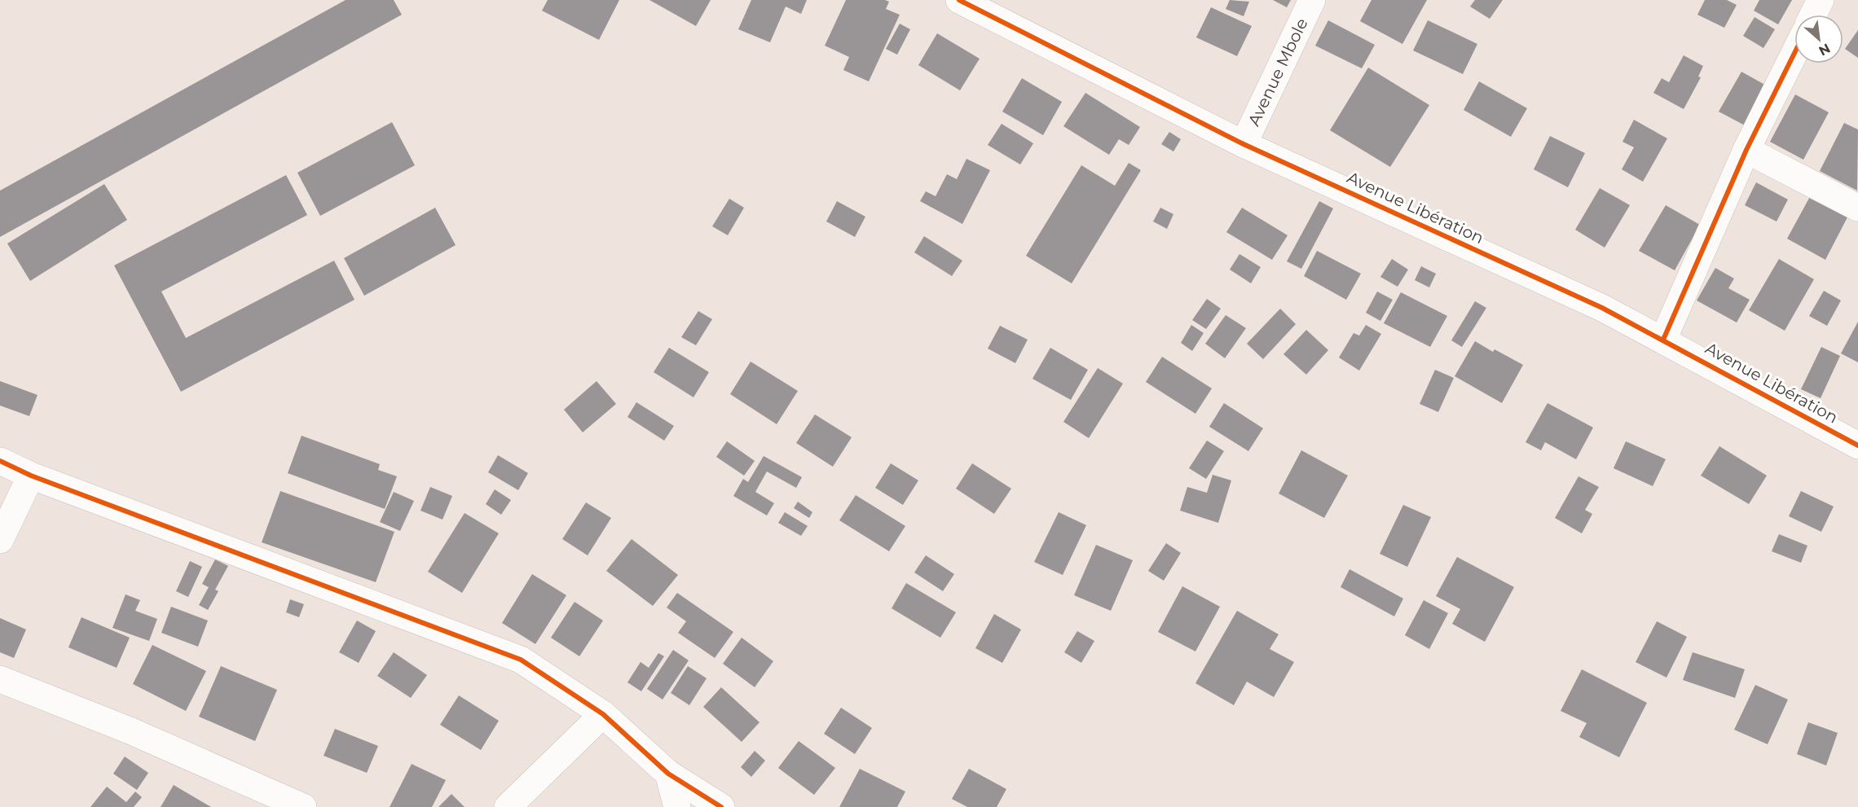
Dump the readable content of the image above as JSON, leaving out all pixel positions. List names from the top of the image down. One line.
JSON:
{"streets":{"street":["Avenue Mbole","Avenue Libération"]},"crossings":[["Avenue Mbole","Avenue Libération"]],"north":"bottom right"}
